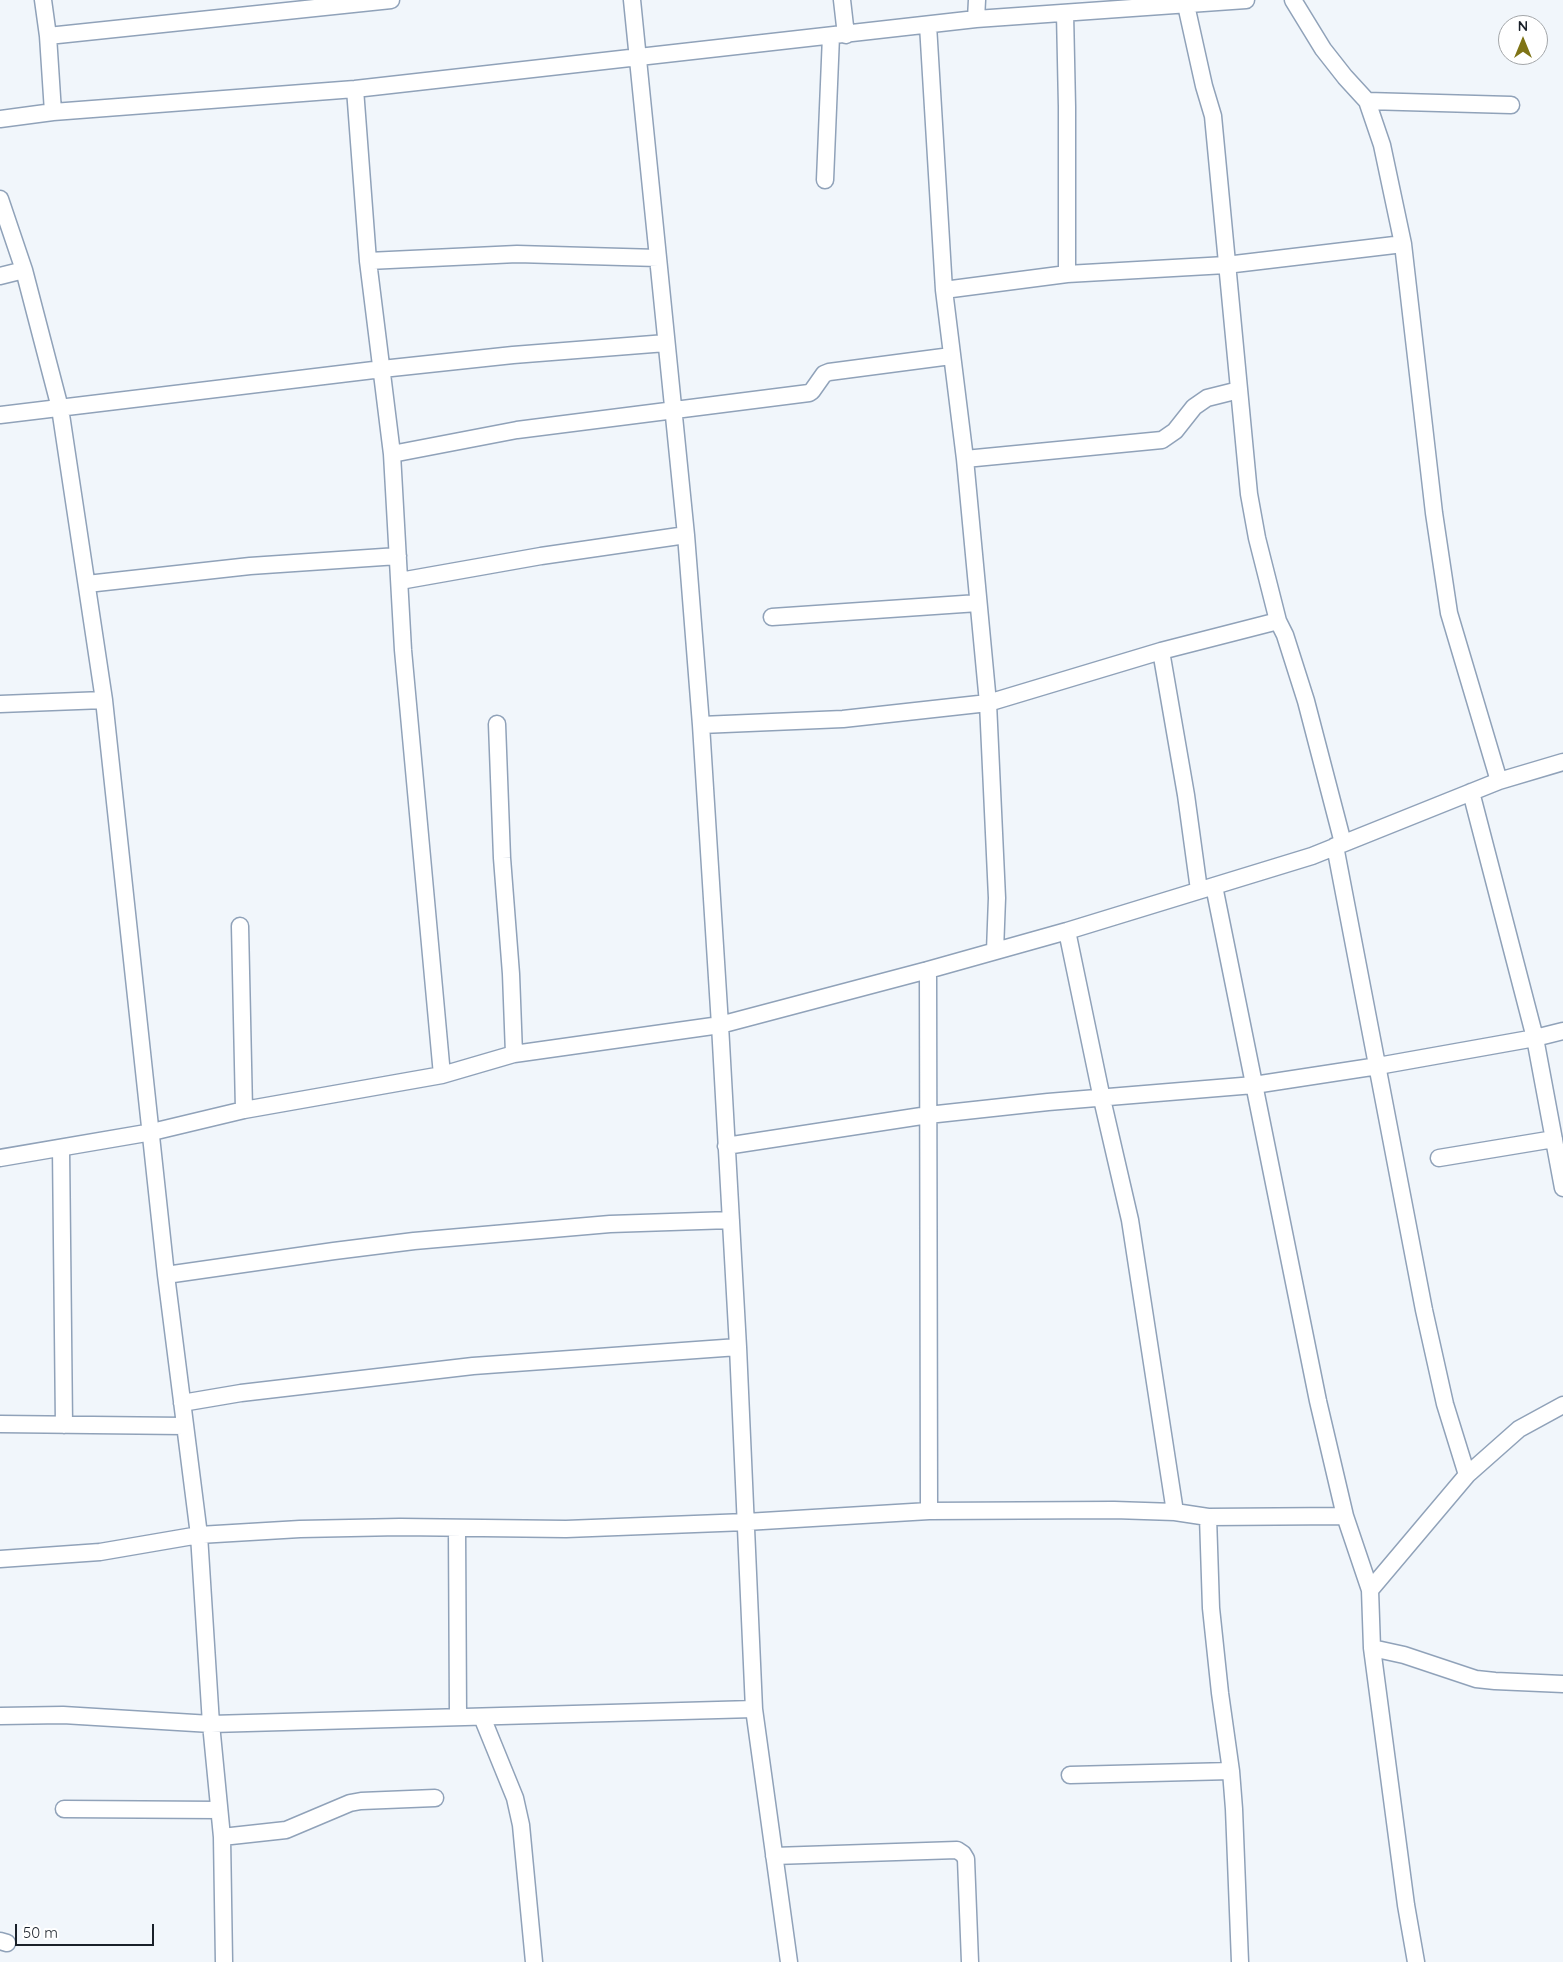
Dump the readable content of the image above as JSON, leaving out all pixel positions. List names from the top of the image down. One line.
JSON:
{"scale_bar":"50 m","north":"top"}
